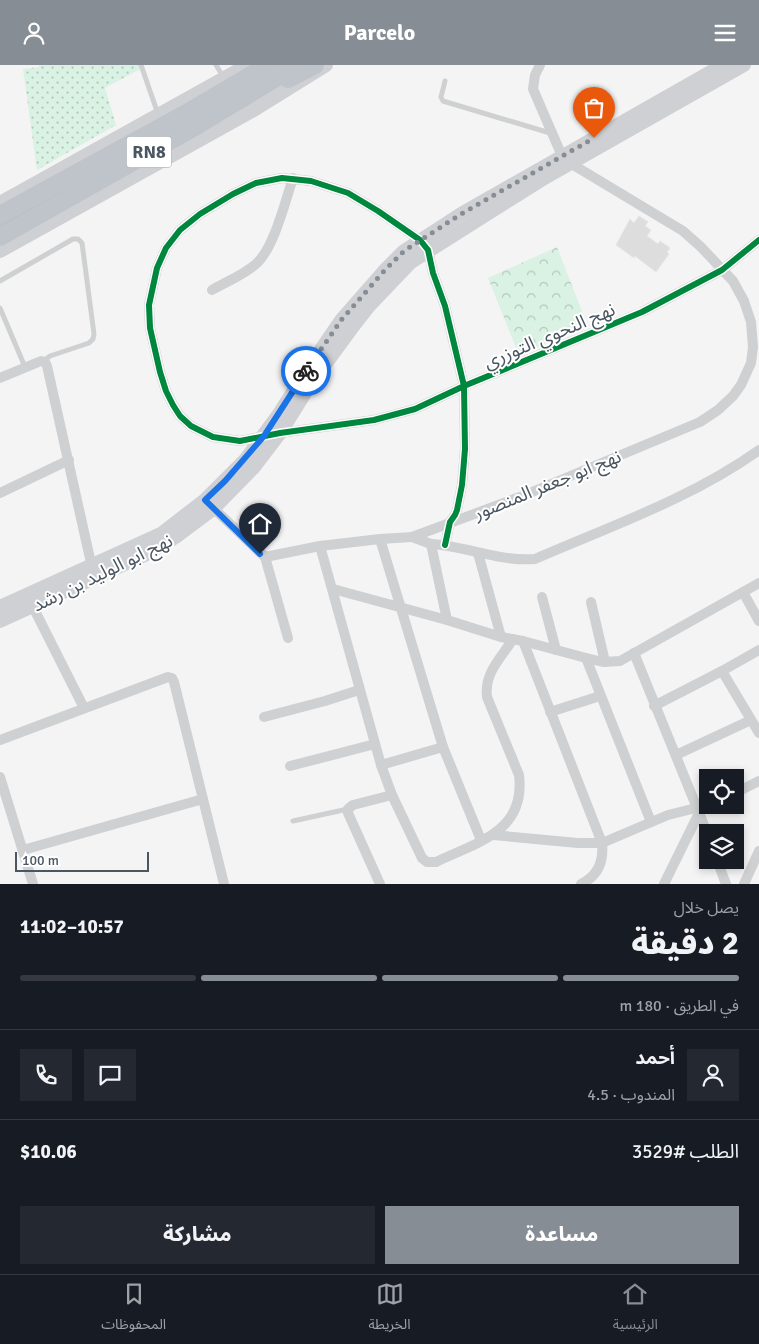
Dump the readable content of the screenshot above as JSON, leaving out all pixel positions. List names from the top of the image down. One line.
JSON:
{"streets":{"highway":["RN8"],"street":["نهج النحوي التوزري","نهج ابو جعفر المنصور","نهج ابو الوليد بن رشد"]},"crossings":[["نهج النحوي التوزري","نهج ابو جعفر المنصور"],["نهج النحوي التوزري","نهج ابو الوليد بن رشد"],["نهج ابو جعفر المنصور","نهج ابو الوليد بن رشد"]],"scale_bar":"100 m","page":{"header":"Parcelo","scale":"100 m","heading":["2 دقيقة","يصل خلال","10:57–11:02"],"panel":["أحمد","المندوب · 4.5","الطلب #3529","$10.06"],"bar":"في الطريق · 180 m","buttons":["مساعدة","مشاركة"],"tabs":["الرئيسية","الخريطة","المحفوظات"]}}
